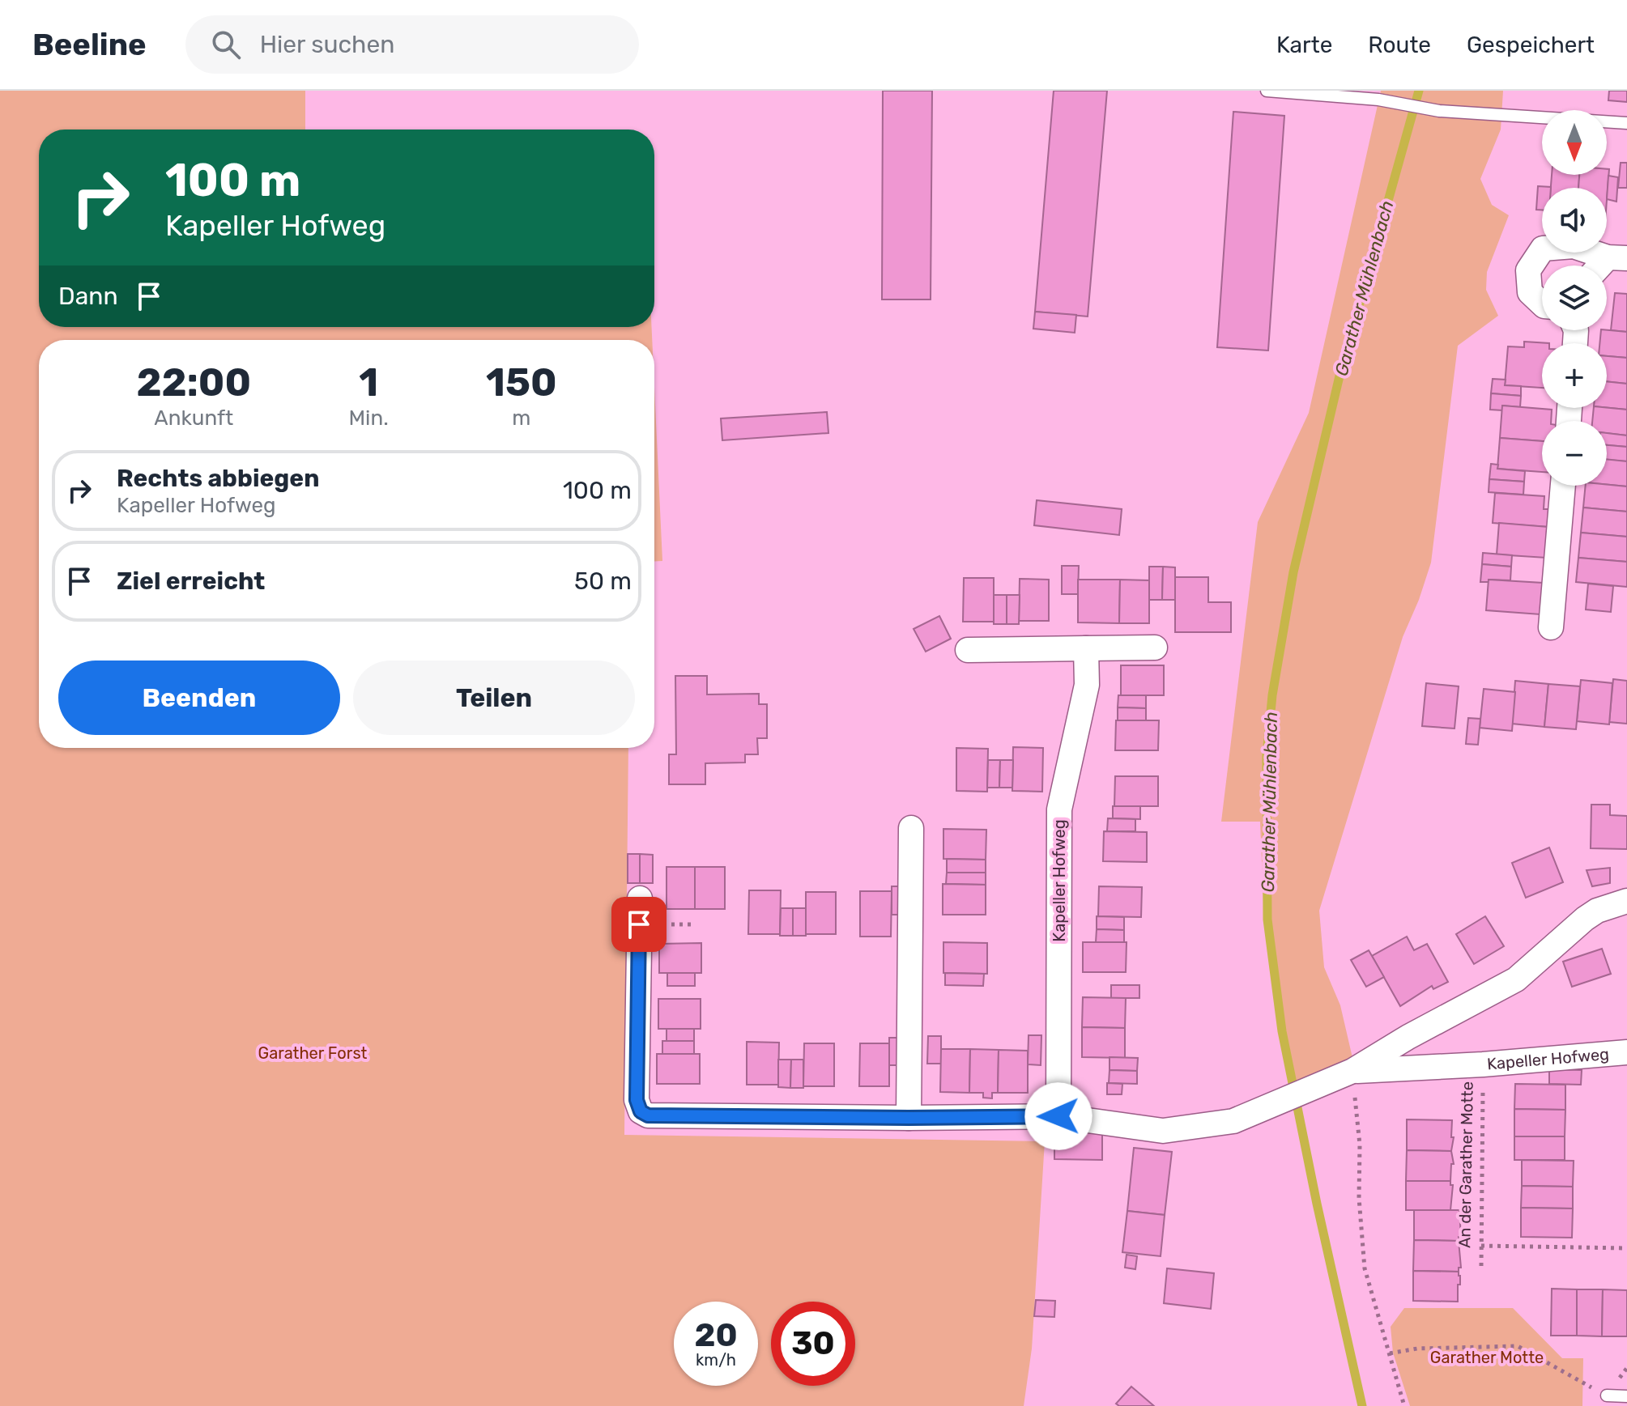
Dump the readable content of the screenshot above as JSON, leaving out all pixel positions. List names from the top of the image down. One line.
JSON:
{"streets":{"street":["Kapeller Hofweg"],"path":["An der Garather Motte"]},"crossings":[["Kapeller Hofweg","An der Garather Motte"]],"water":["Garather Mühlenbach"],"parks":["Garather Forst","Garather Motte"],"north":"bottom","page":{"header":"Beeline","search":"Hier suchen","nav":["Karte","Route","Gespeichert"],"map_buttons":["+","−"],"turn":["100 m","Kapeller Hofweg"],"then":"Dann","eta":["22:00","Ankunft","1","Min.","150","m"],"list":[{"name":"Rechts abbiegen","note":"Kapeller Hofweg","value":"100 m"},{"name":"Ziel erreicht","value":"50 m"}],"buttons":["Beenden","Teilen"],"speed":"20 km/h","limit":"30"}}
